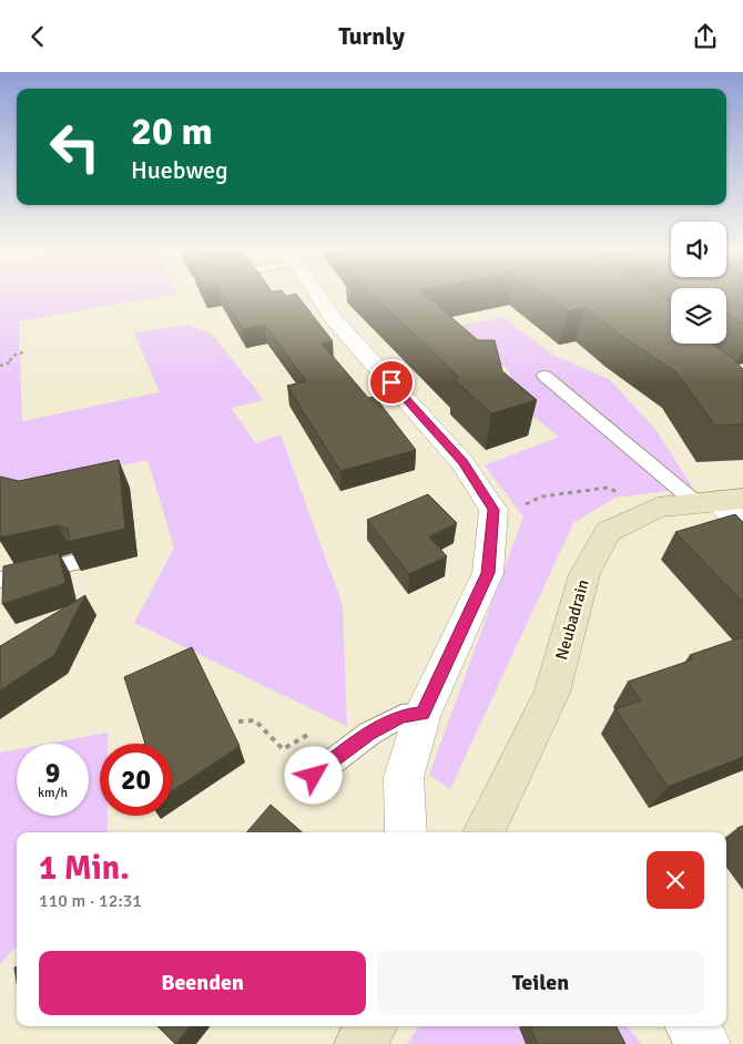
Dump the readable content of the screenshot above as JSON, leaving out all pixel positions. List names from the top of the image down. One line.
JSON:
{"streets":{"street":["Neubadrain"]},"page":{"header":"Turnly","turn":["20 m","Huebweg"],"speed":"9 km/h","limit":"20","heading":["1 Min.","110 m · 12:31"],"buttons":["Beenden","Teilen"]}}
